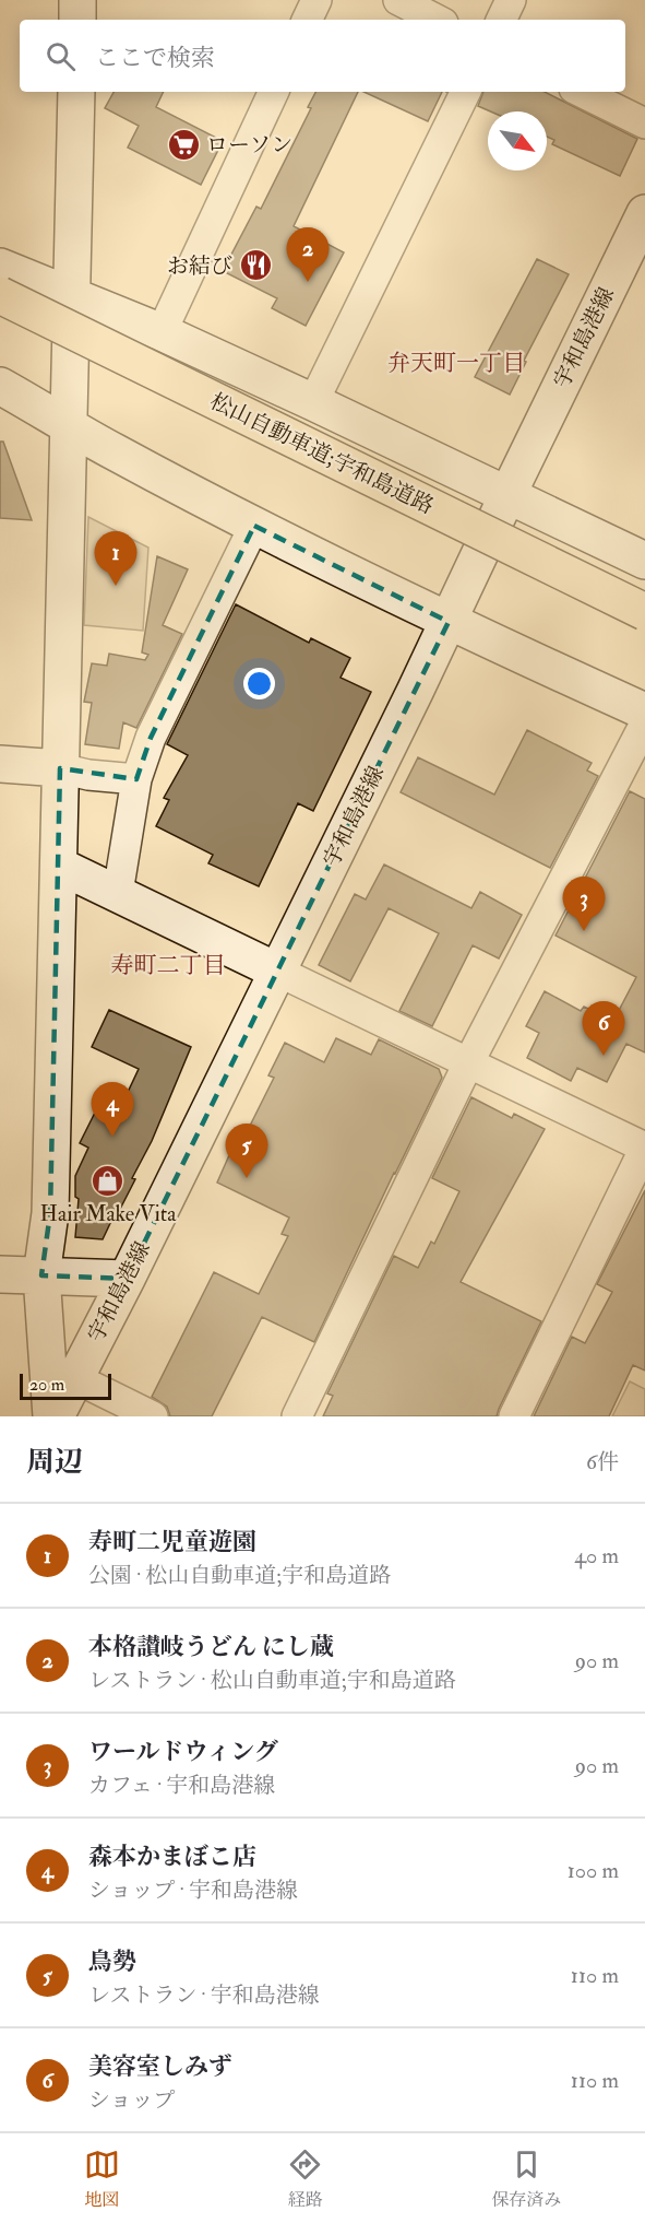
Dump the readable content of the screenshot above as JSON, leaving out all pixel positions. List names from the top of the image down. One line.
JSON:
{"streets":{"highway":["松山自動車道;宇和島道路"],"street":["宇和島港線"]},"districts":["弁天町一丁目","寿町二丁目"],"places":{"supermarket":["ローソン"],"restaurant":["お結び"],"shop":["Hair Make Vita"]},"scale_bar":"20 m","north":"bottom right","page":{"search":"ここで検索","pins":["2","1","3","6","4","5"],"scale":"20 m","heading":["周辺","6件"],"list":[{"mark":"1","name":"寿町二児童遊園","note":"公園 · 松山自動車道;宇和島道路","value":"40 m"},{"mark":"2","name":"本格讃岐うどん にし蔵","note":"レストラン · 松山自動車道;宇和島道路","value":"90 m"},{"mark":"3","name":"ワールドウィング","note":"カフェ · 宇和島港線","value":"90 m"},{"mark":"4","name":"森本かまぼこ店","note":"ショップ · 宇和島港線","value":"100 m"},{"mark":"5","name":"鳥勢","note":"レストラン · 宇和島港線","value":"110 m"},{"mark":"6","name":"美容室しみず","note":"ショップ","value":"110 m"}],"nav":["地図","経路","保存済み"]}}
